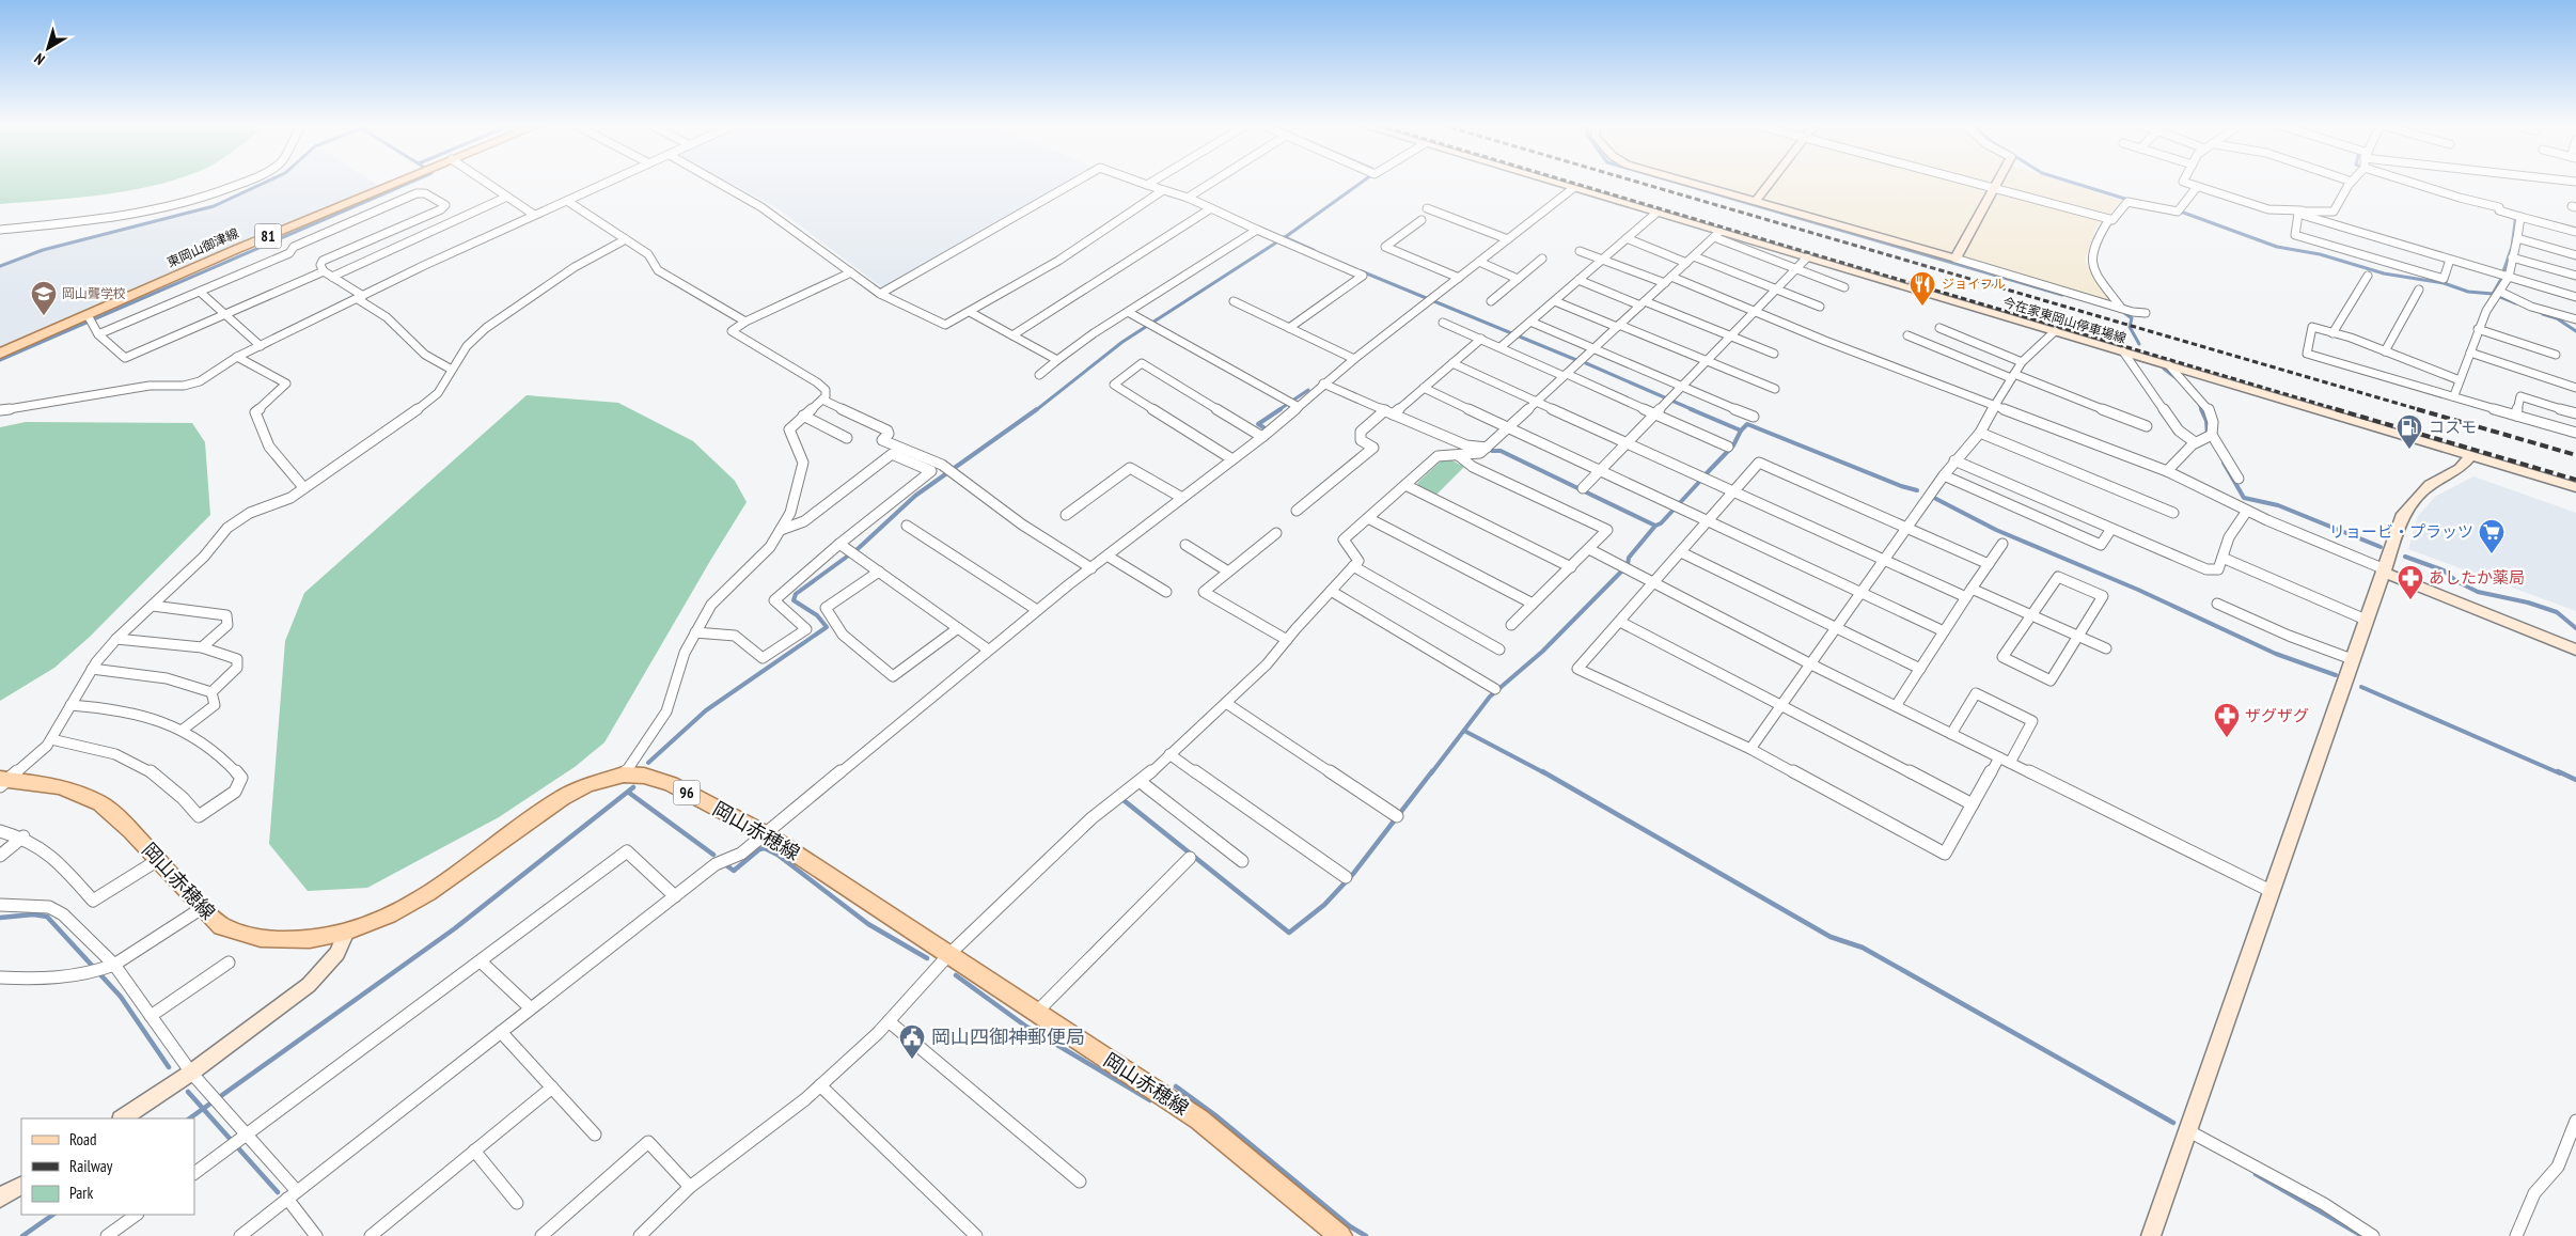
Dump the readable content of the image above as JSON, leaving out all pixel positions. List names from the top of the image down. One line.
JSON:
{"streets":{"main road":["81","東岡山御津線","96","岡山赤穂線"],"street":["今在家東岡山停車場線"]},"places":{"restaurant":["ジョイフル"],"school or university":["岡山聾学校"],"fuel station":["コスモ"],"supermarket":["リョービ・プラッツ"],"pharmacy":["あしたか薬局","ザグザグ"],"public building":["岡山四御神郵便局"]},"legend":["Road","Railway","Park"],"north":"bottom left"}
